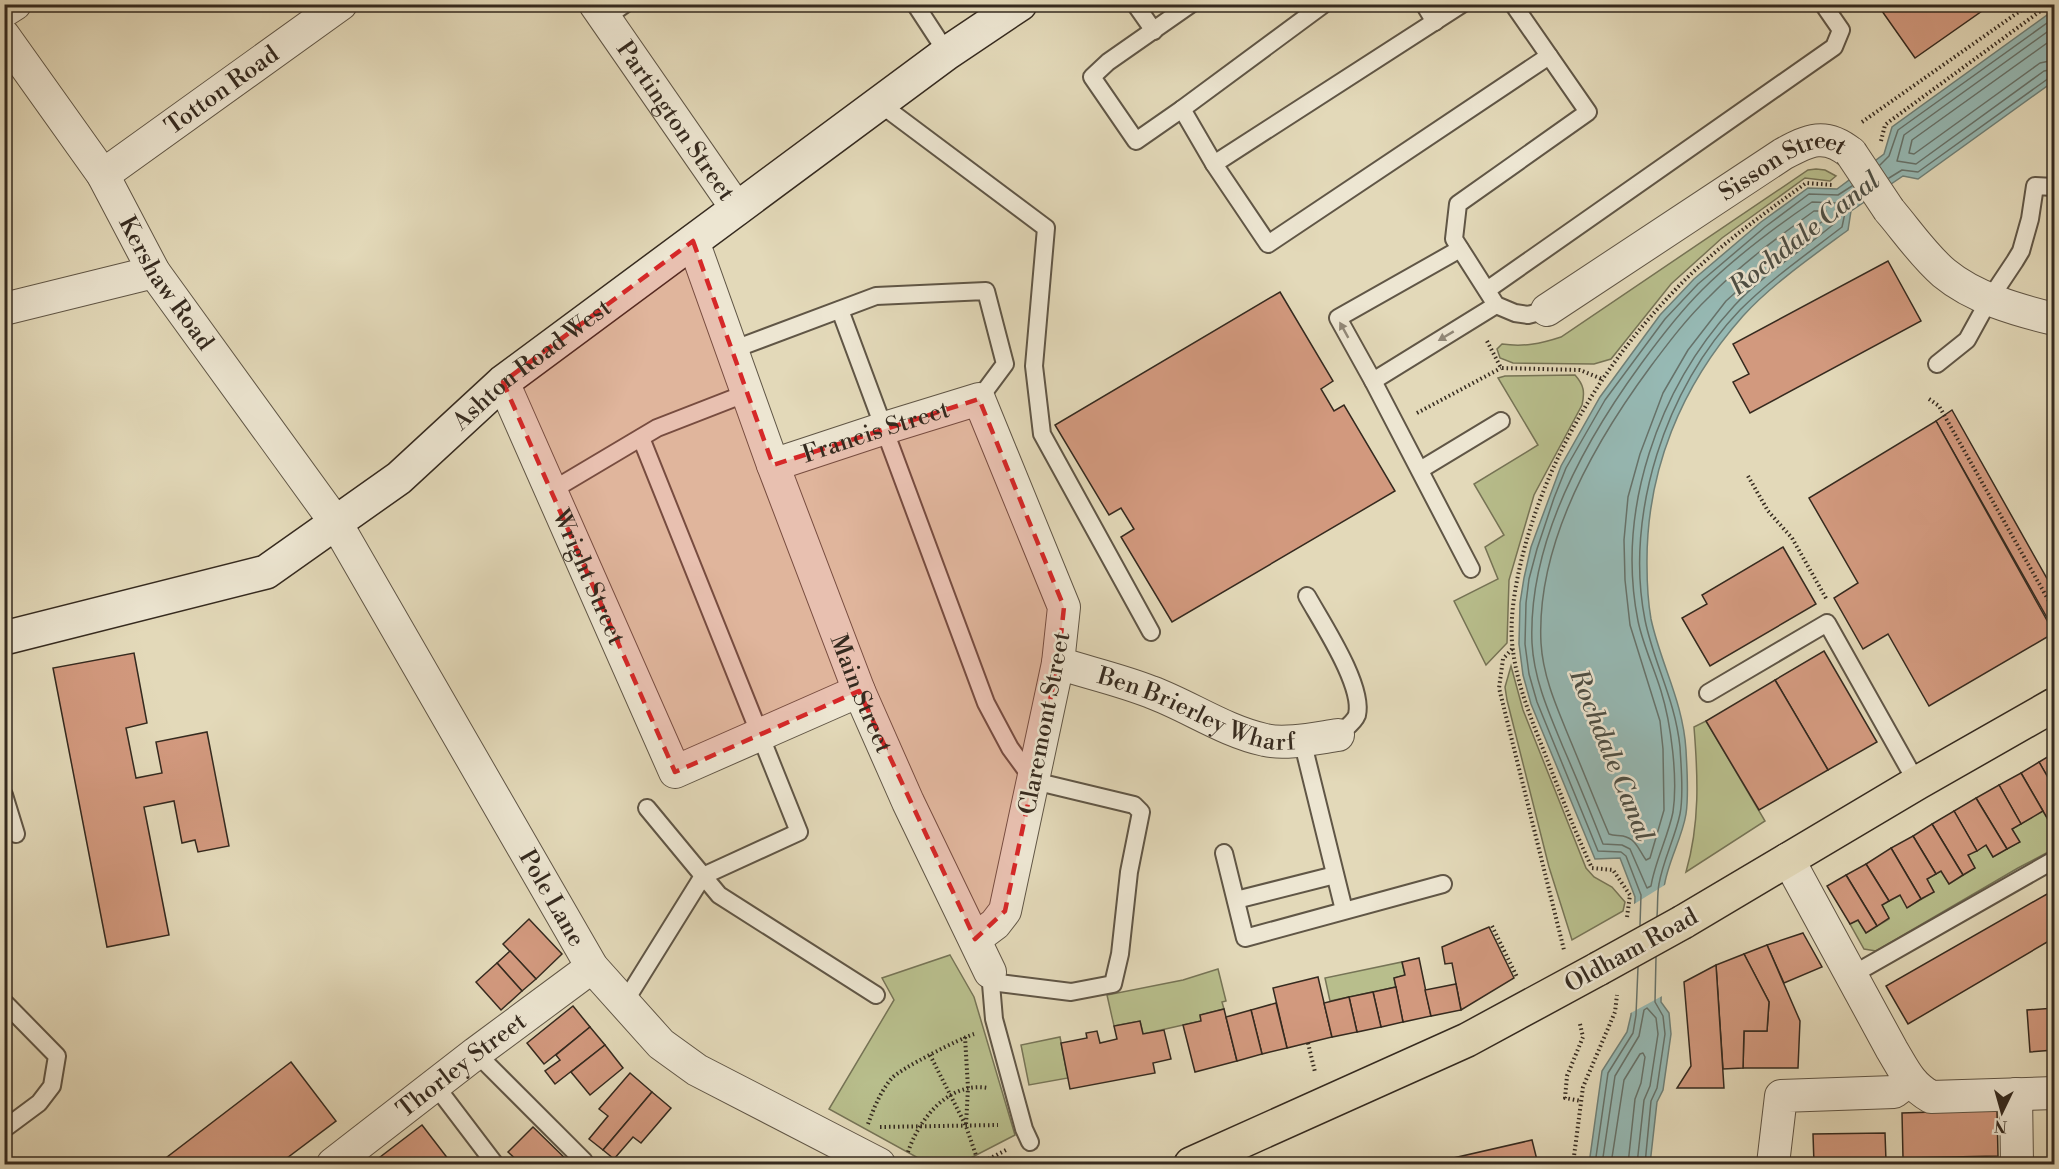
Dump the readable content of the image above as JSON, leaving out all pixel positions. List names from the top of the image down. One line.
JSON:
{"streets":{"highway":["Oldham Road"],"street":["Totton Road","Partington Street","Sisson Street","Kershaw Road","Ashton Road West","Francis Street","Wright Street","Main Street","Ben Brierley Wharf","Claremont Street","Pole Lane","Thorley Street"]},"crossings":[["Totton Road","Kershaw Road"],["Partington Street","Ashton Road West"],["Kershaw Road","Ashton Road West"],["Kershaw Road","Pole Lane"],["Ashton Road West","Wright Street"],["Ashton Road West","Main Street"],["Ashton Road West","Pole Lane"],["Francis Street","Main Street"],["Francis Street","Claremont Street"],["Main Street","Claremont Street"],["Ben Brierley Wharf","Claremont Street"],["Pole Lane","Thorley Street"]],"water":["Rochdale Canal"],"north":"bottom"}
